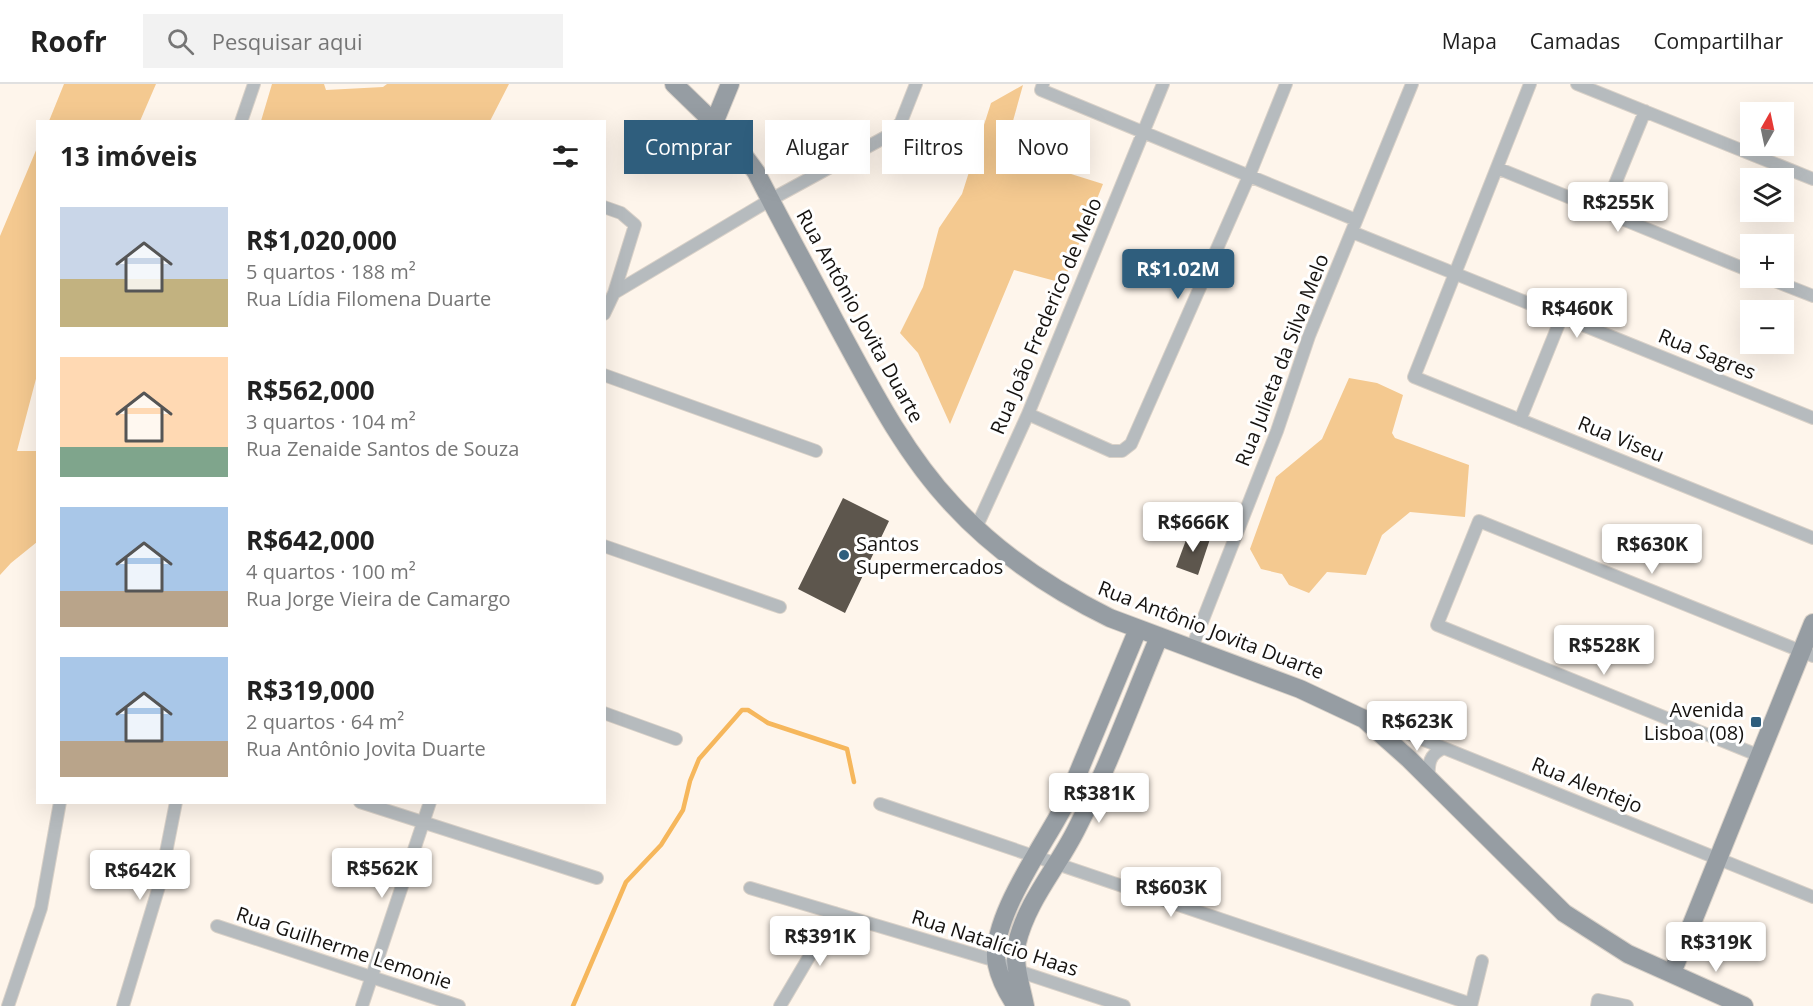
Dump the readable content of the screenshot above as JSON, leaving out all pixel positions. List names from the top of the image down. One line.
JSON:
{"streets":{"main road":["Rua Antônio Jovita Duarte"],"street":["Rua João Frederico de Melo","Rua Sagres","Rua Julieta da Silva Melo","Rua Viseu","Rua Alentejo","Rua Natalício Haas","Rua Guilherme Lemonie"]},"crossings":[["Rua Antônio Jovita Duarte","Rua João Frederico de Melo"],["Rua Antônio Jovita Duarte","Rua Julieta da Silva Melo"],["Rua Antônio Jovita Duarte","Rua Alentejo"],["Rua João Frederico de Melo","Rua Sagres"],["Rua Sagres","Rua Julieta da Silva Melo"],["Rua Sagres","Rua Viseu"]],"places":{"other":["Santos Supermercados"],"transit":["Avenida Lisboa (08)"]},"north":"top","page":{"header":"Roofr","search":"Pesquisar aqui","nav":["Mapa","Camadas","Compartilhar"],"map_buttons":["+","−"],"chip":["Comprar","Alugar","Filtros","Novo"],"heading":"13 imóveis","price":["R$255K","R$1.02M","R$460K","R$666K","R$630K","R$528K","R$623K","R$381K","R$562K","R$642K","R$603K","R$391K","R$319K"],"list":[{"name":"R$1,020,000","note":"5 quartos · 188 m² · Rua Lídia Filomena Duarte"},{"name":"R$562,000","note":"3 quartos · 104 m² · Rua Zenaide Santos de Souza"},{"name":"R$642,000","note":"4 quartos · 100 m² · Rua Jorge Vieira de Camargo"},{"name":"R$319,000","note":"2 quartos · 64 m² · Rua Antônio Jovita Duarte"}]}}
